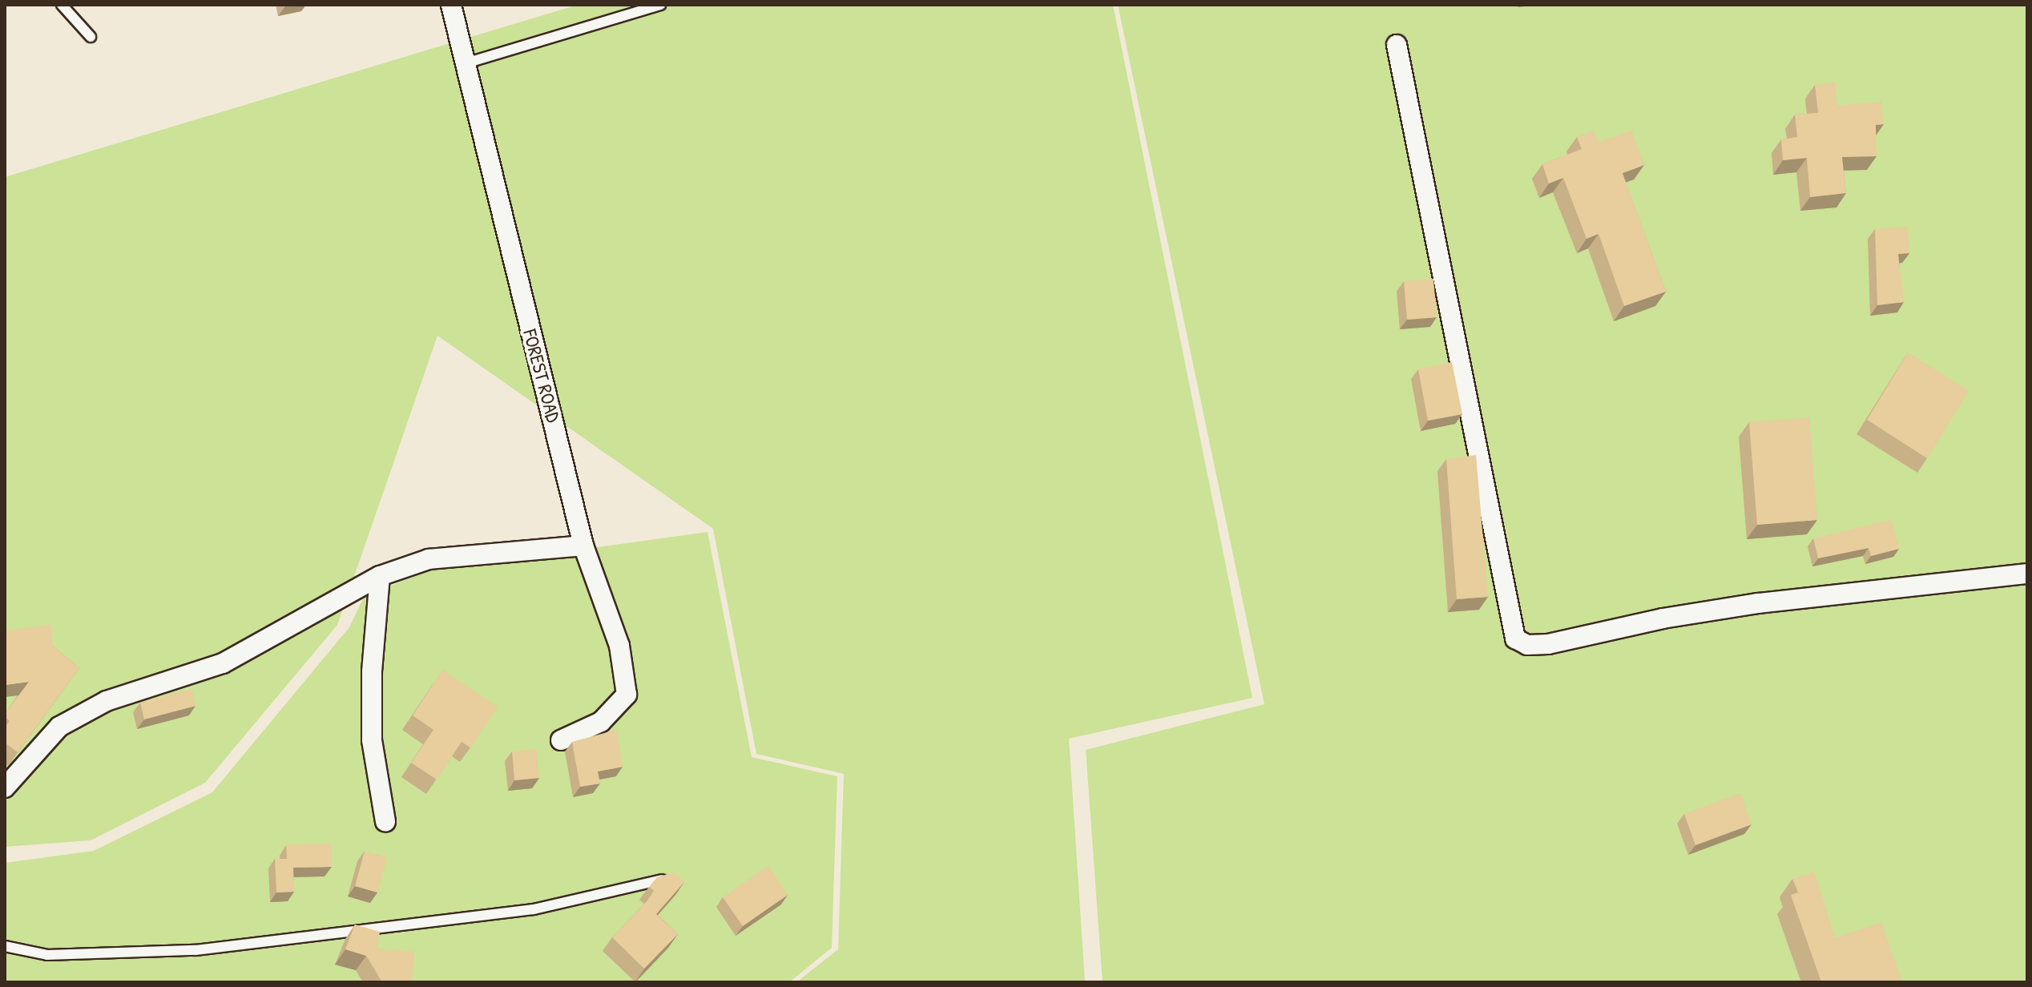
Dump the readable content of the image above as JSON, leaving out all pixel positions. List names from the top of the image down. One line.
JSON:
{"streets":{"street":["FOREST ROAD"]}}
